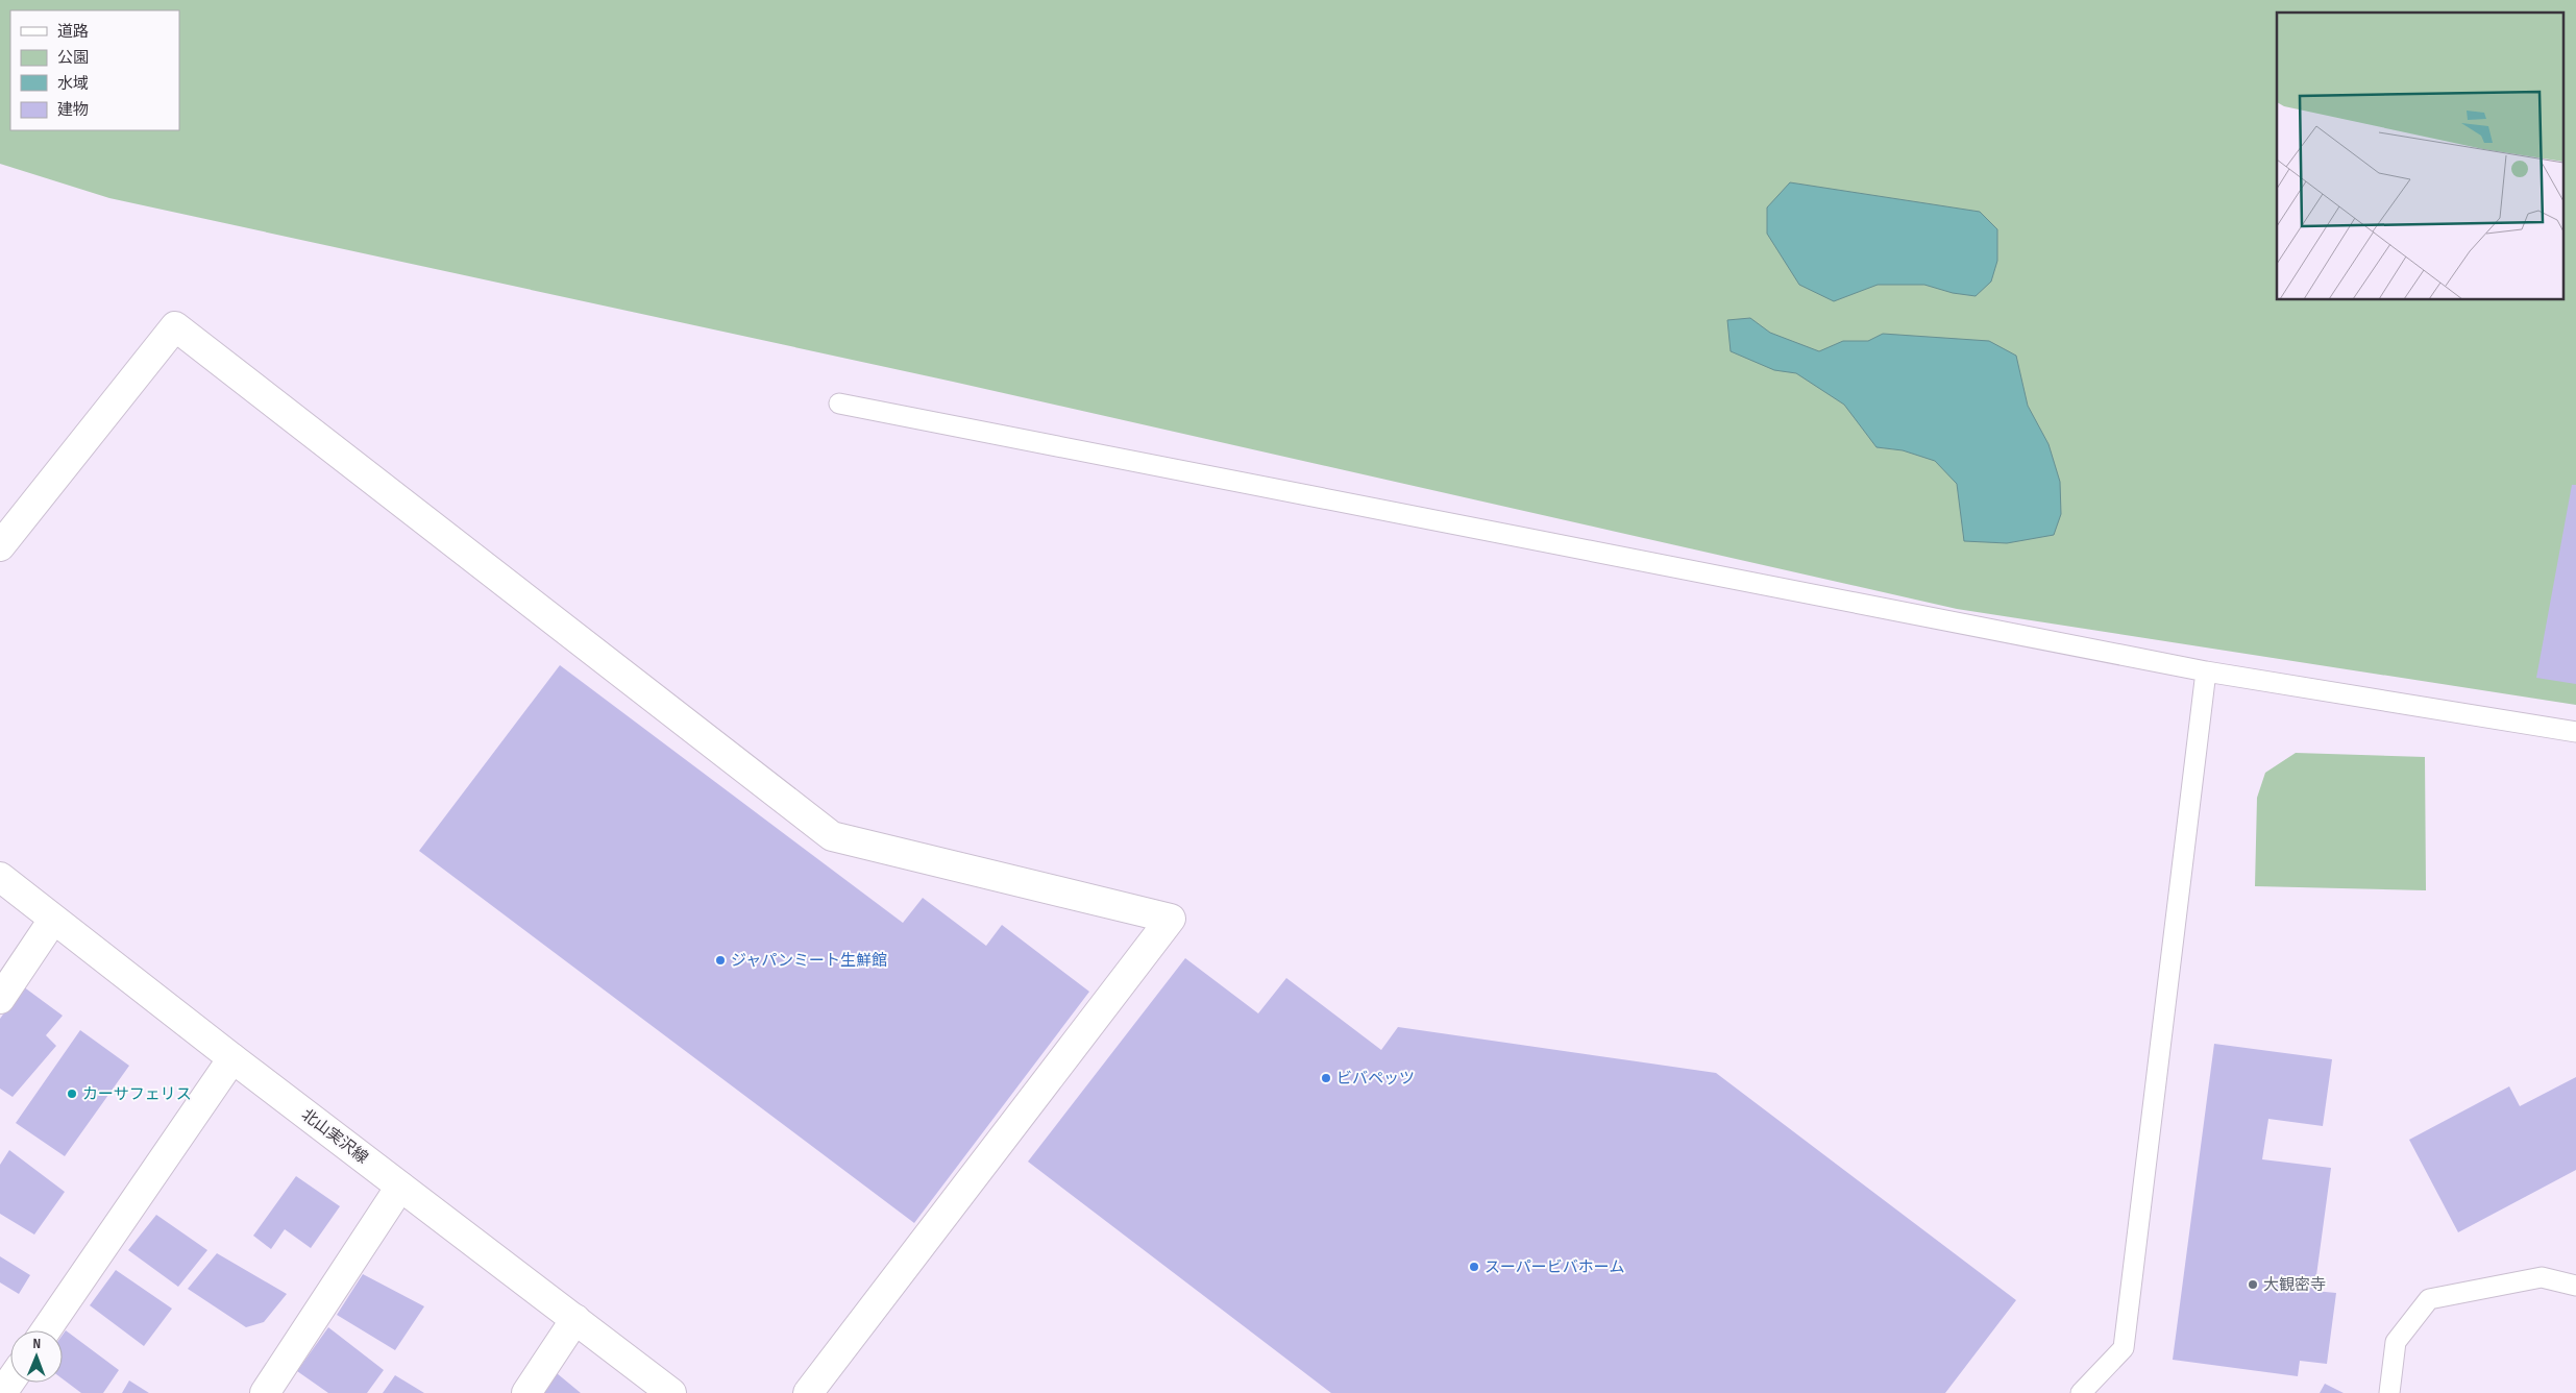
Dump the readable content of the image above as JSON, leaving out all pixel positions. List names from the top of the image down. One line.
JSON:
{"streets":{"street":["北山実沢線"]},"places":["ジャパンミート生鮮館","ビバペッツ","カーサフェリス","スーパービバホーム","大観密寺"],"legend":["道路","公園","水域","建物"],"north":"top"}
